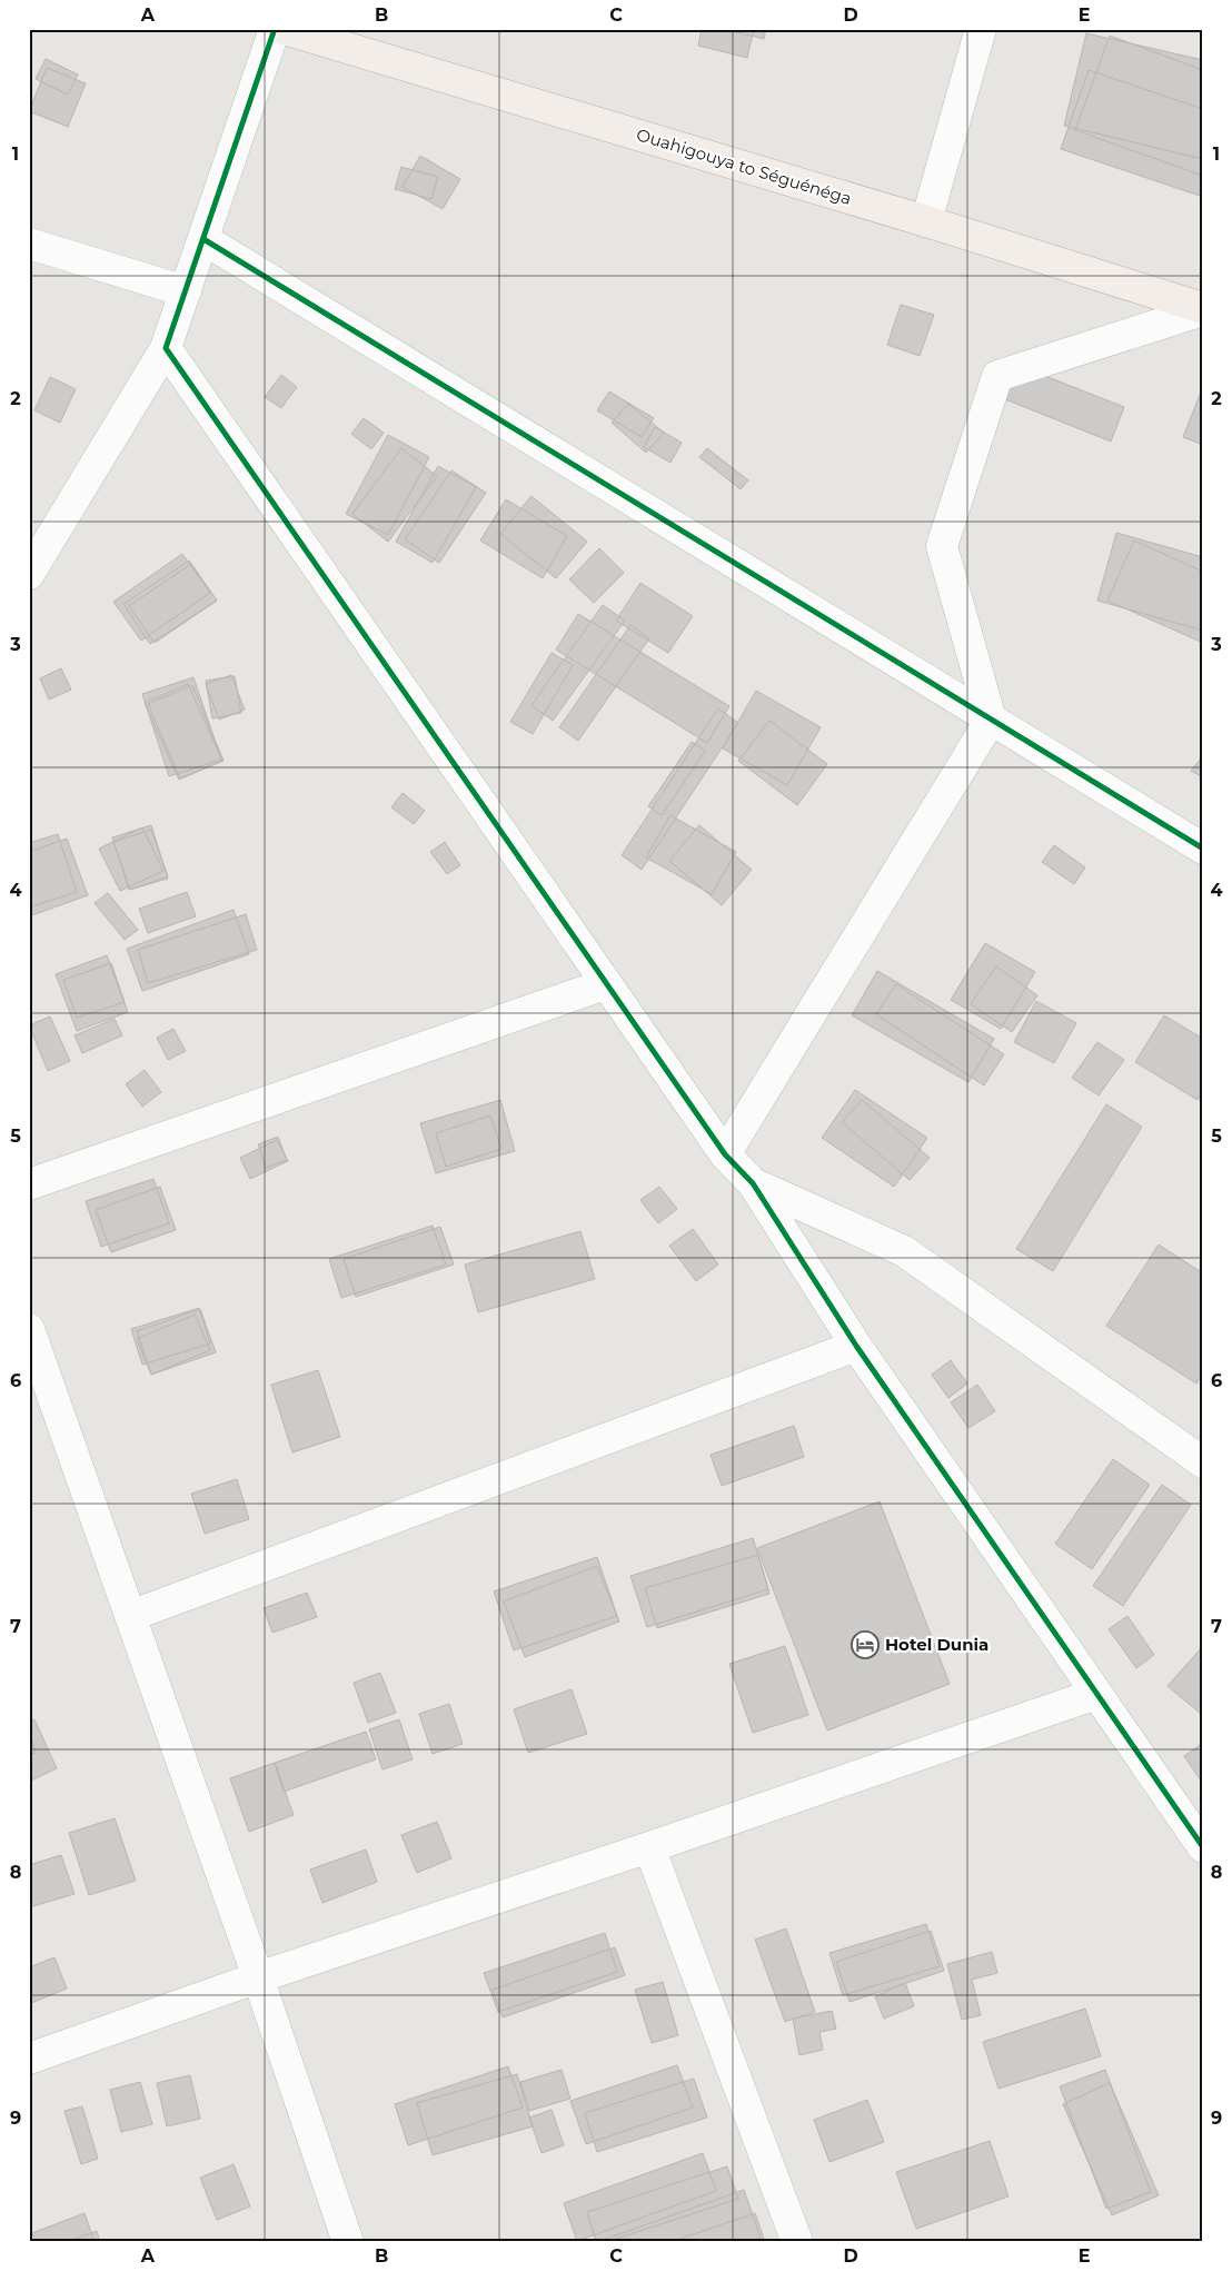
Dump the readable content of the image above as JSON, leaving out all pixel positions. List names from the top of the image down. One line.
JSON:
{"streets":{"main road":["Ouahigouya to Séguénéga"]},"places":{"hotel":["Hotel Dunia"]},"grid":{"columns":["A","B","C","D","E"],"rows":["1","2","3","4","5","6","7","8","9"]}}
